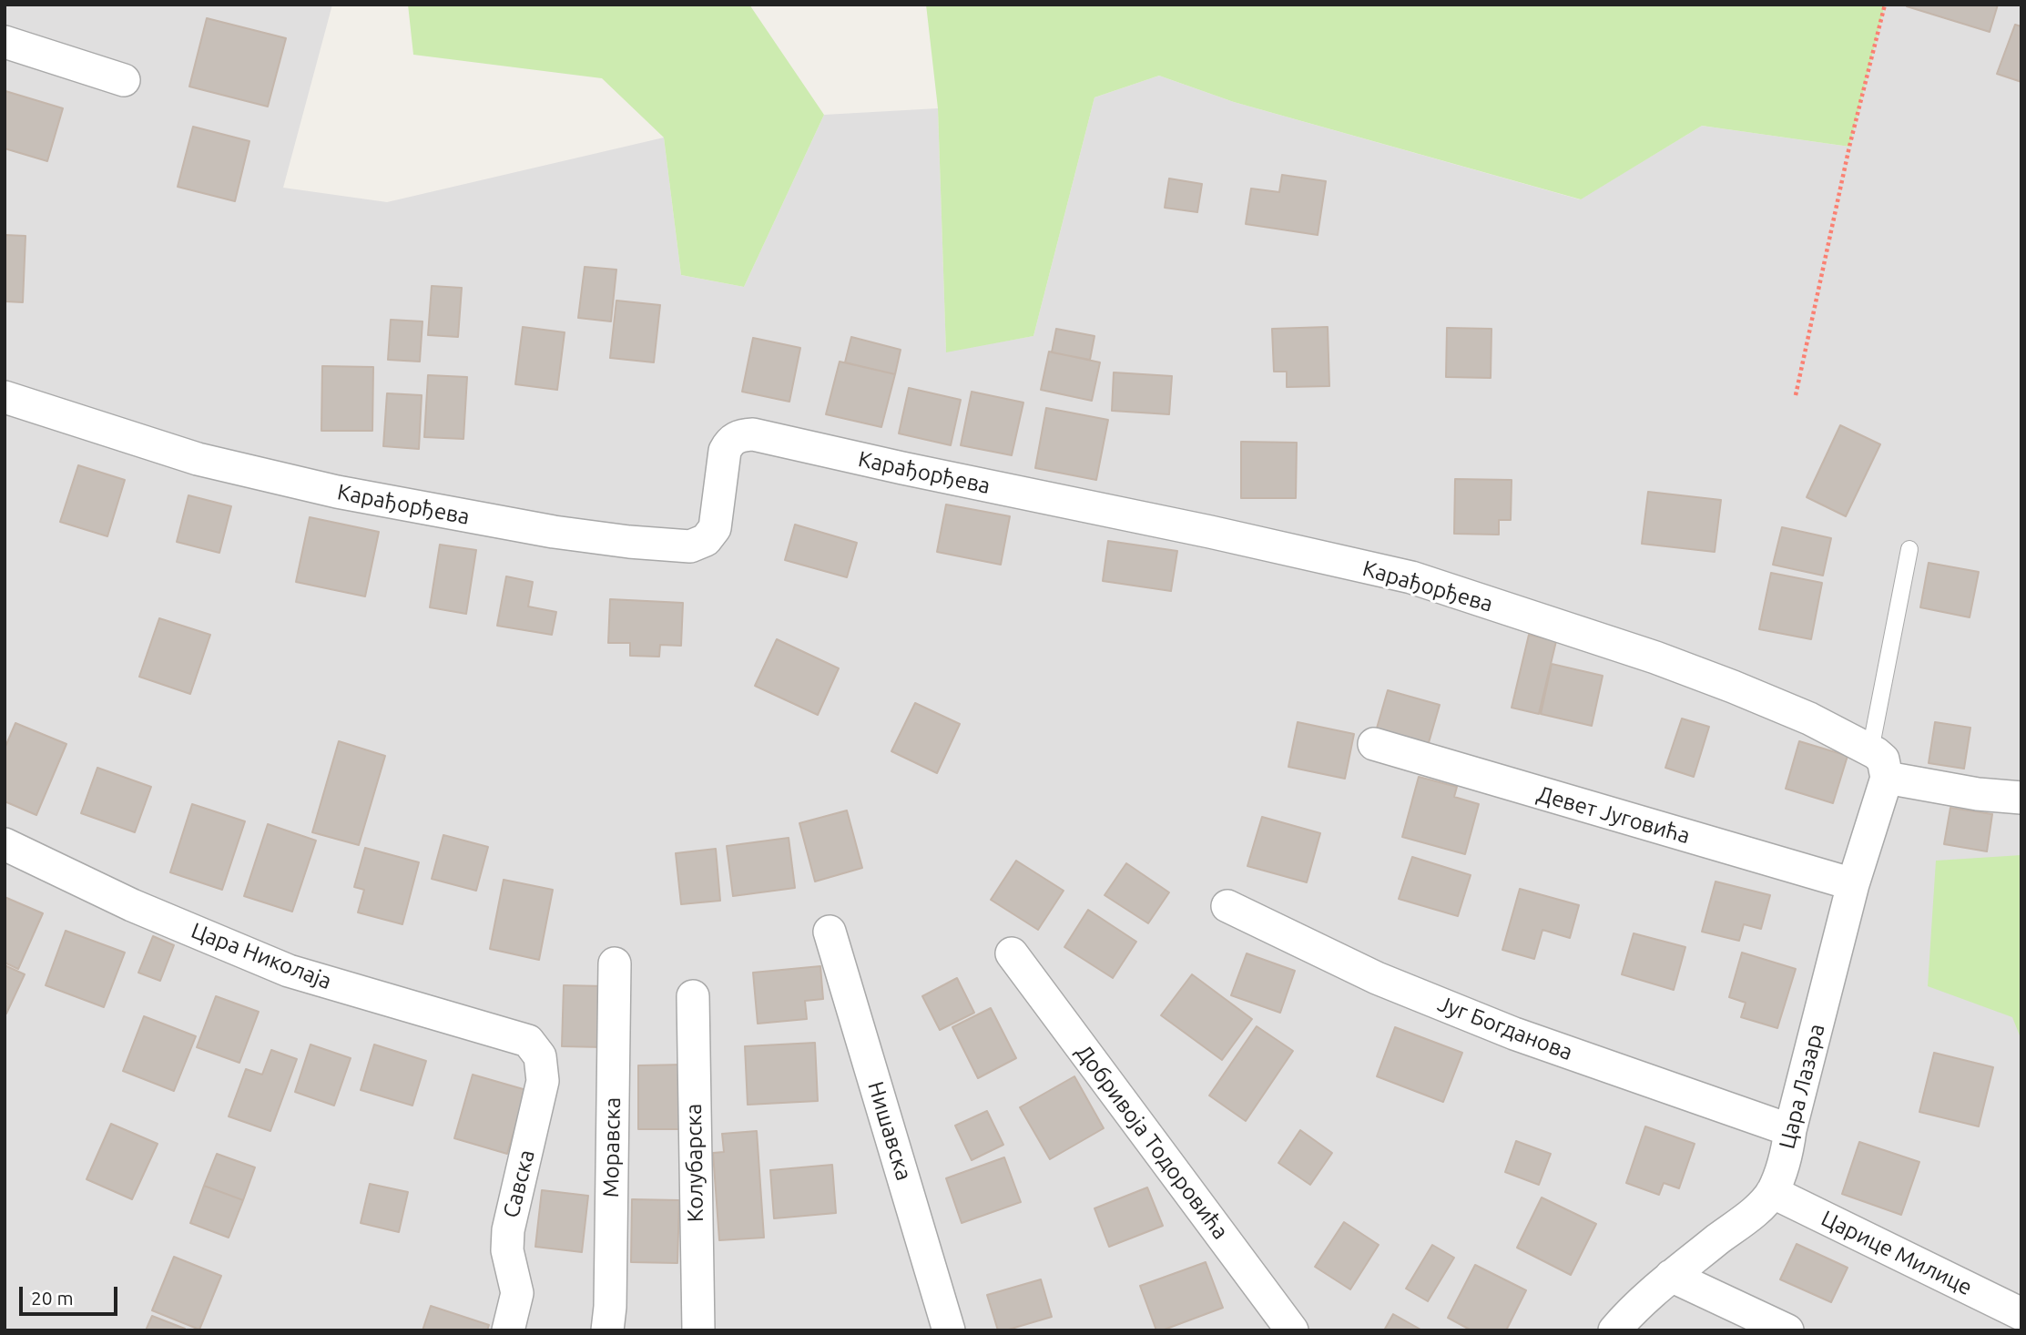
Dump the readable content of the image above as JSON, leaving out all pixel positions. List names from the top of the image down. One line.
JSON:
{"streets":{"street":["Карађорђева","Девет Југовића","Цара Николаја","Југ Богданова","Цара Лазара","Нишавска","Добривоја Тодоровића","Моравска","Колубарска","Савска","Царице Милице"]},"crossings":[["Карађорђева","Цара Лазара"],["Девет Југовића","Цара Лазара"],["Цара Николаја","Савска"],["Југ Богданова","Цара Лазара"],["Цара Лазара","Царице Милице"]],"scale_bar":"20 m"}
